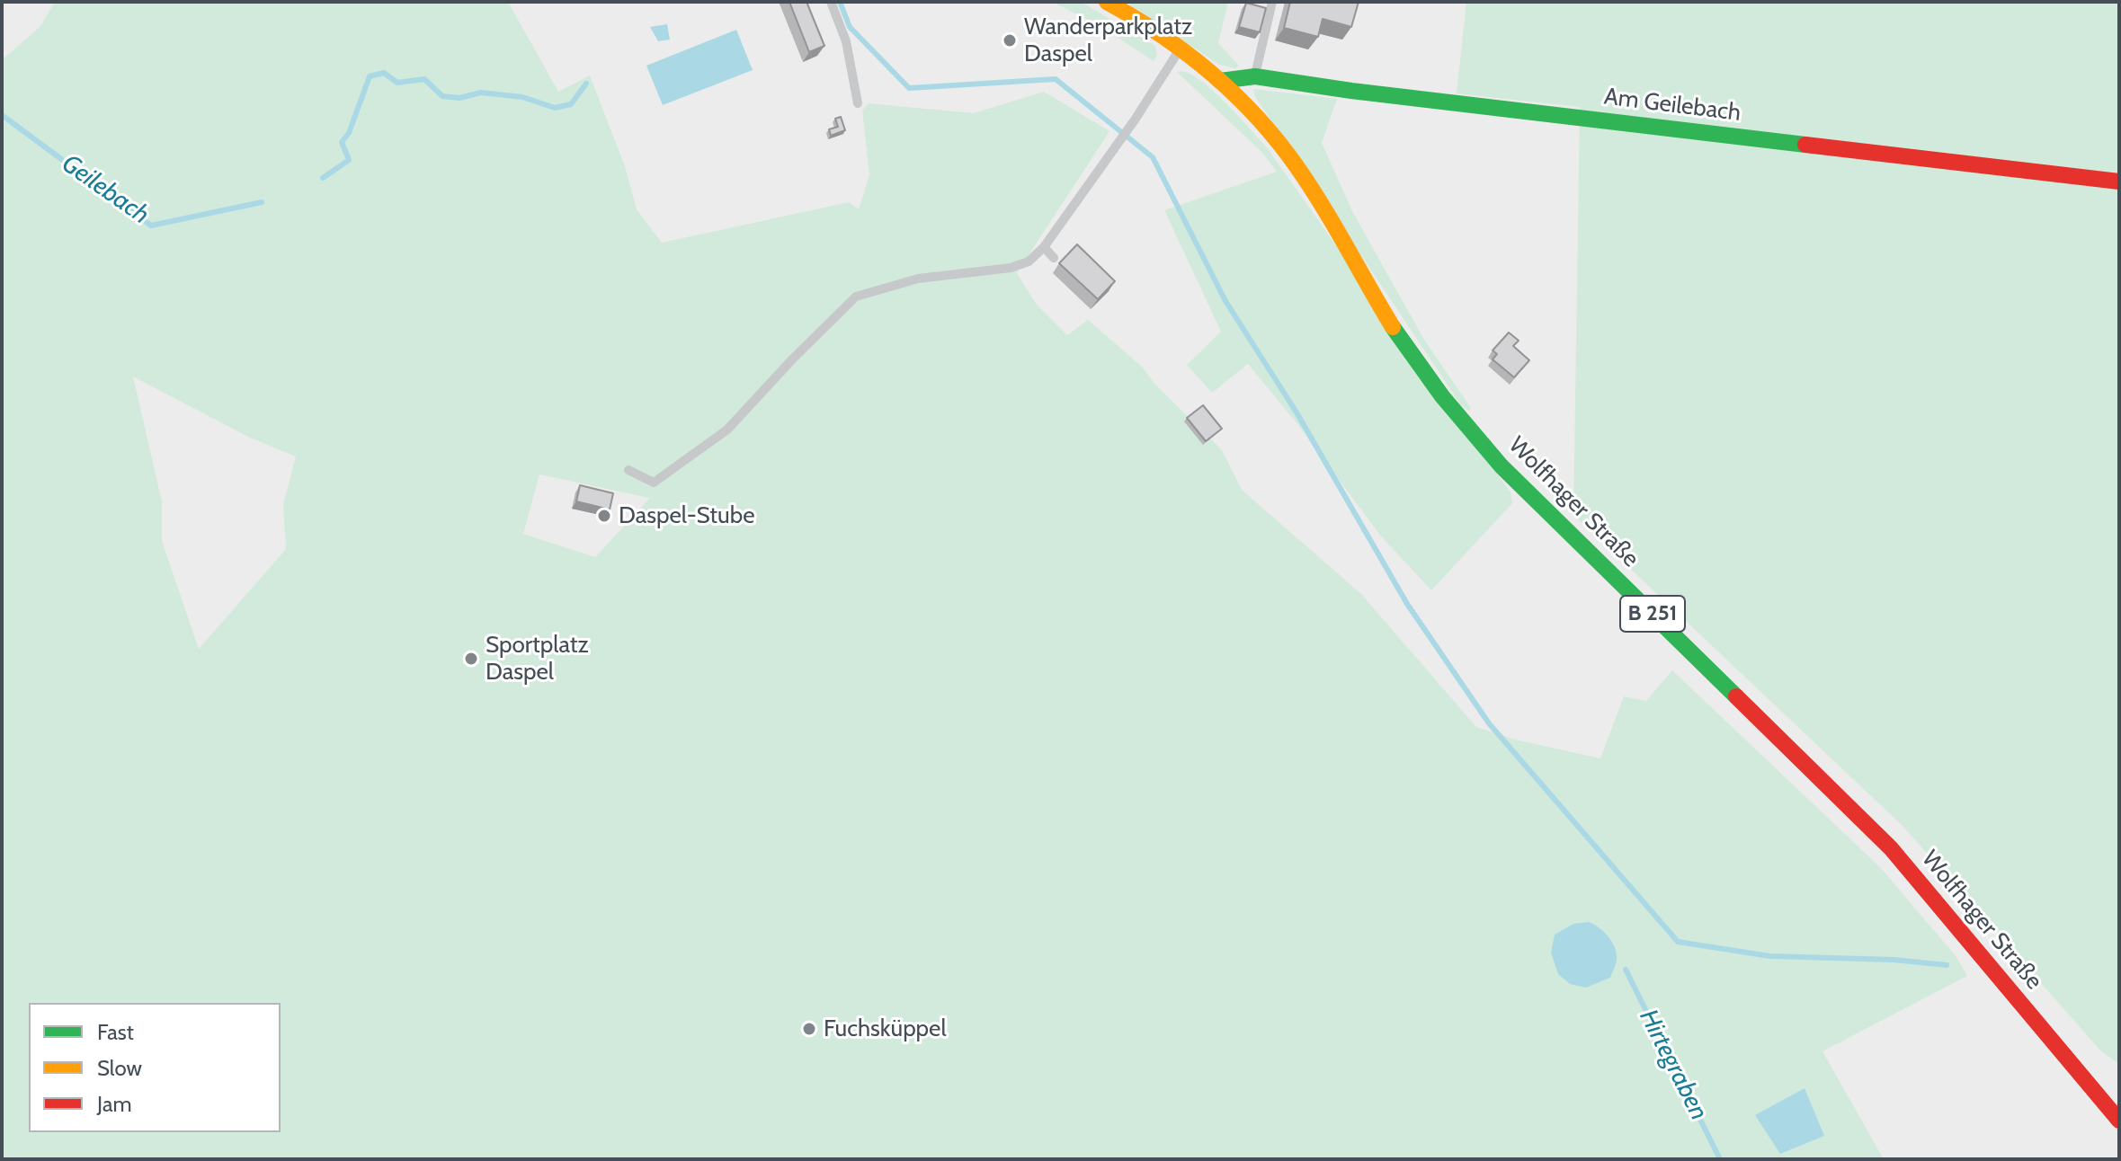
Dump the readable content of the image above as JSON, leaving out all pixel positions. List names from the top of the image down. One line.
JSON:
{"streets":{"main road":["Am Geilebach","Wolfhager Straße","B 251"]},"crossings":[["Am Geilebach","Wolfhager Straße"]],"water":["Geilebach","Hirtegraben"],"places":["Wanderparkplatz Daspel","Daspel-Stube","Sportplatz Daspel","Fuchsküppel"],"legend":["Fast","Slow","Jam"]}
